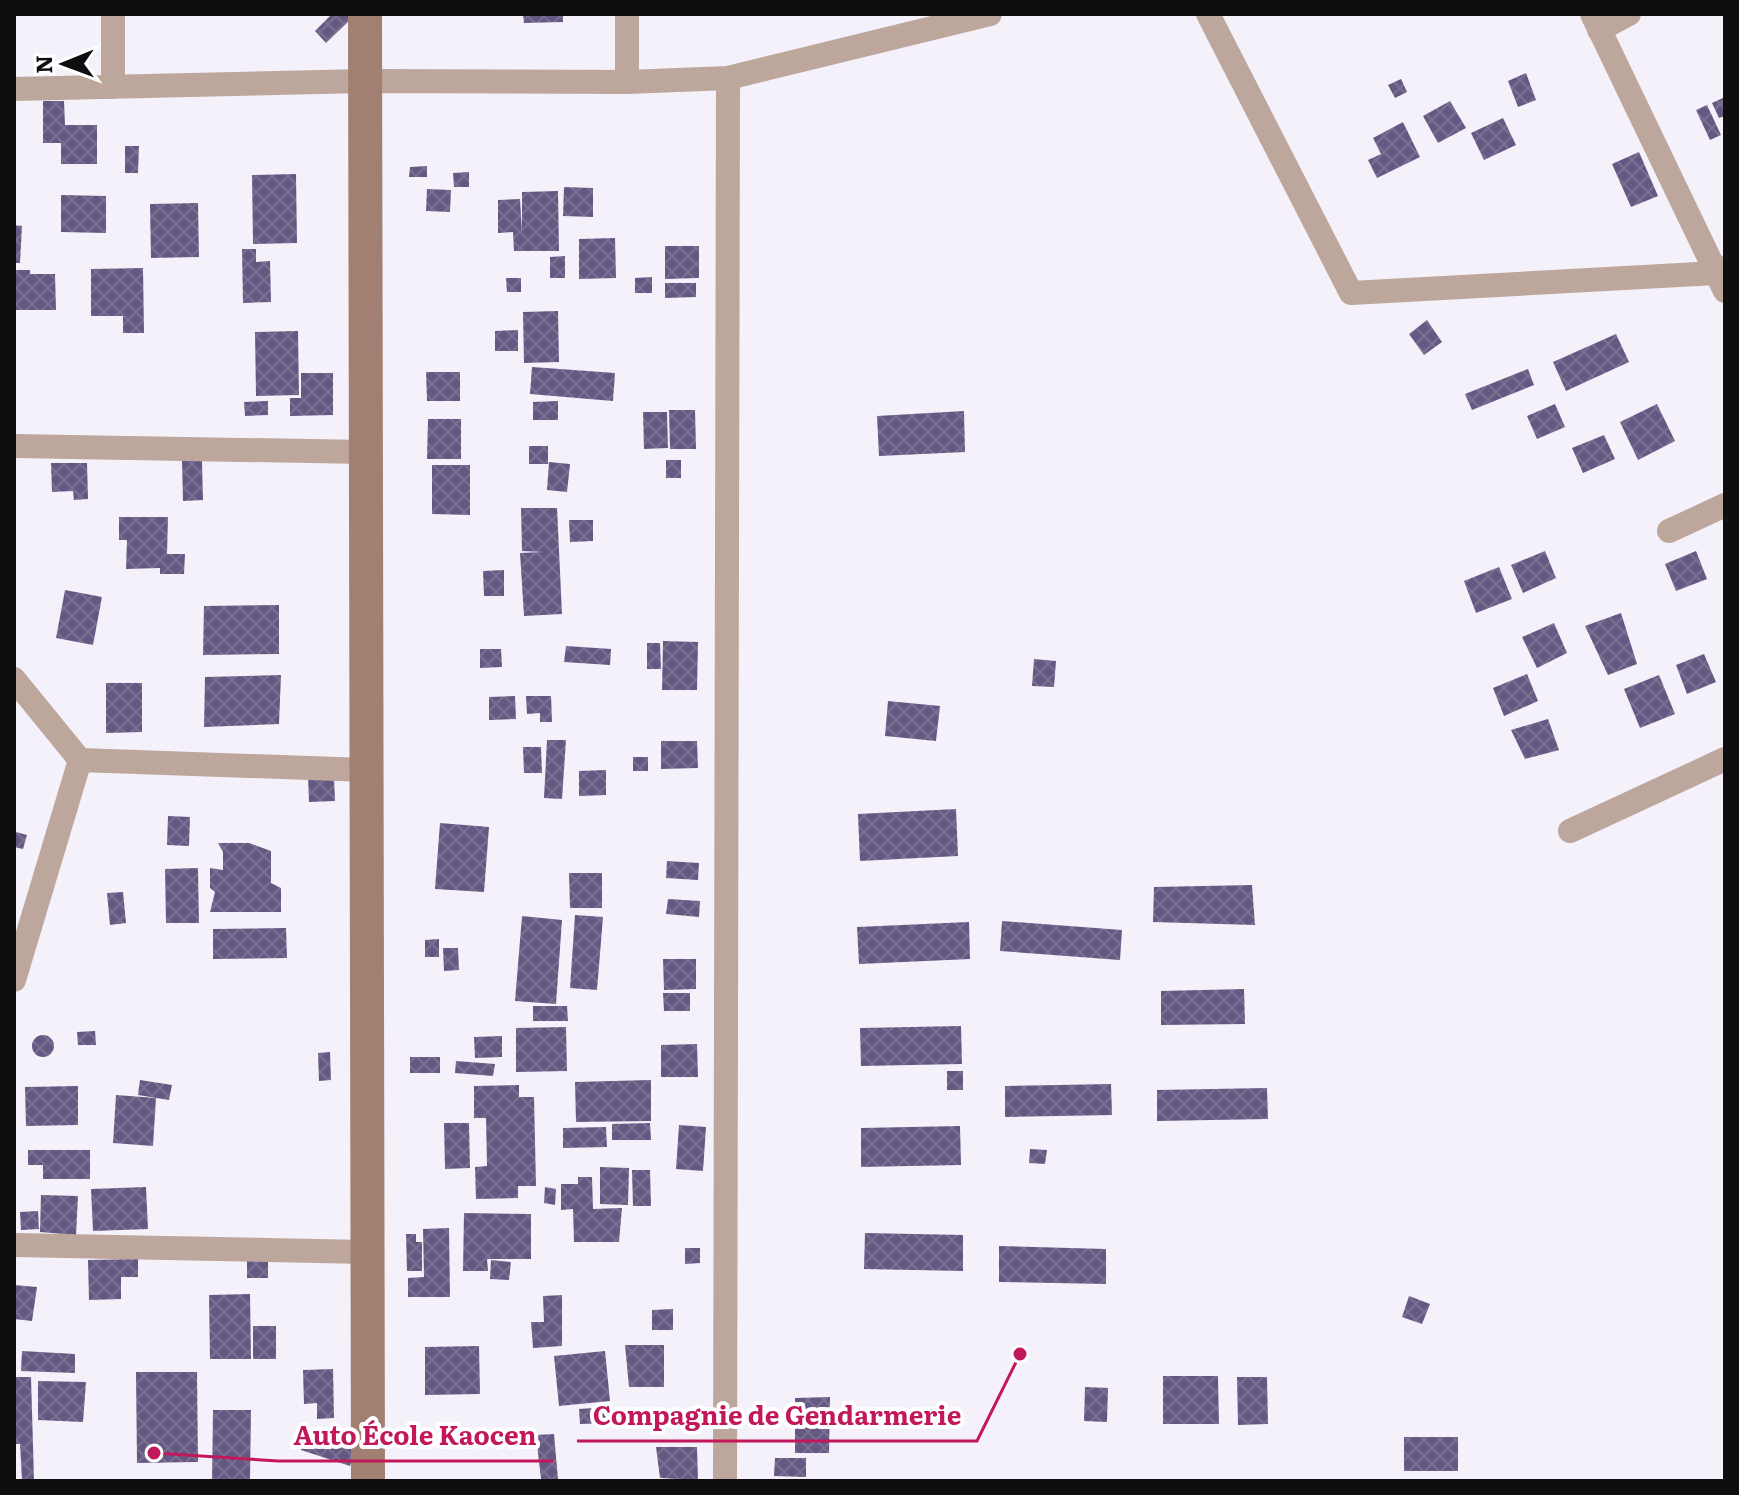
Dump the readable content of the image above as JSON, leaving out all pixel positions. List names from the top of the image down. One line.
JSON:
{"places":["Compagnie de Gendarmerie","Auto École Kaocen"],"north":"left"}
